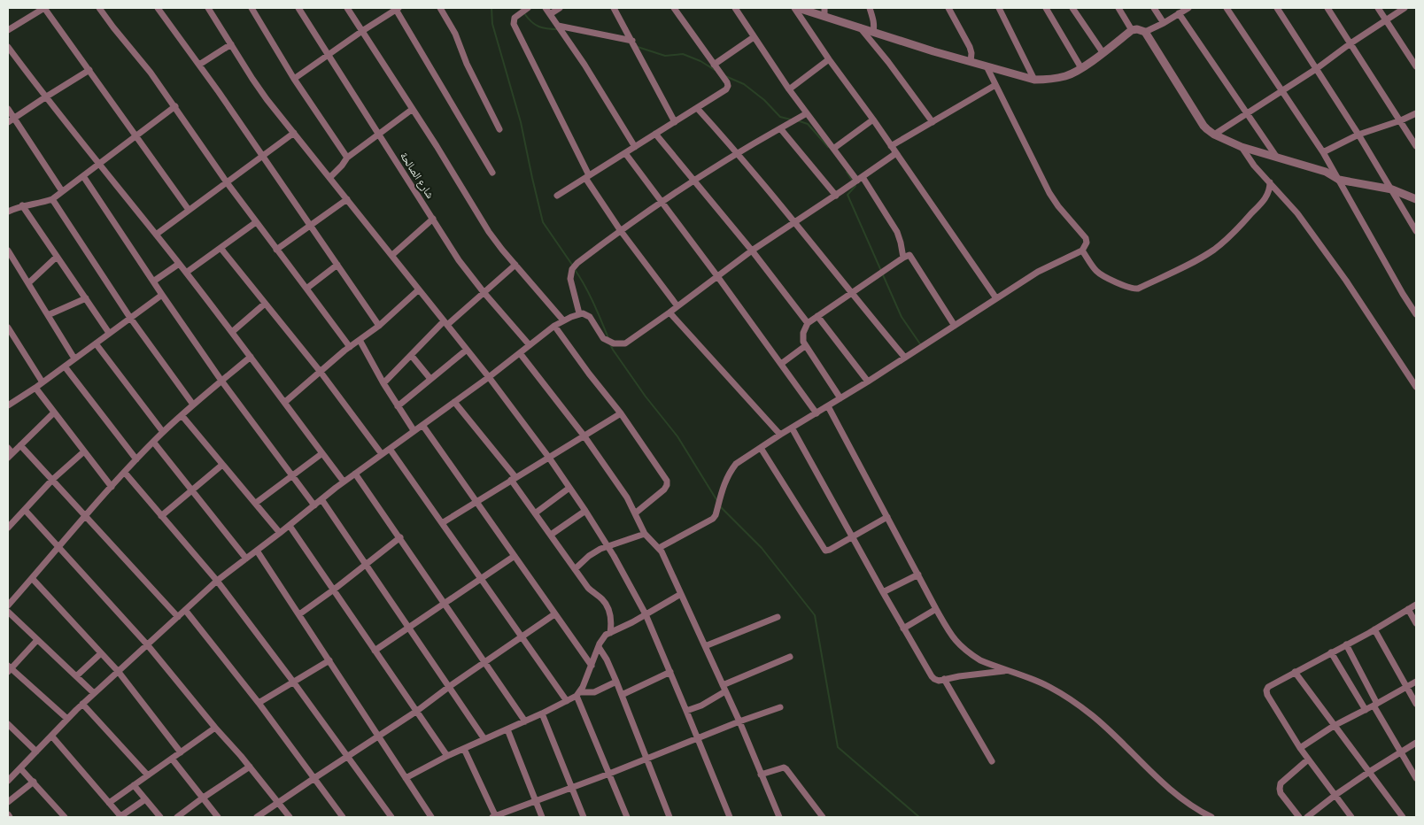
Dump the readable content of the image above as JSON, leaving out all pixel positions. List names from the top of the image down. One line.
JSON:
{"streets":{"street":["شارع الصالحة"]}}
